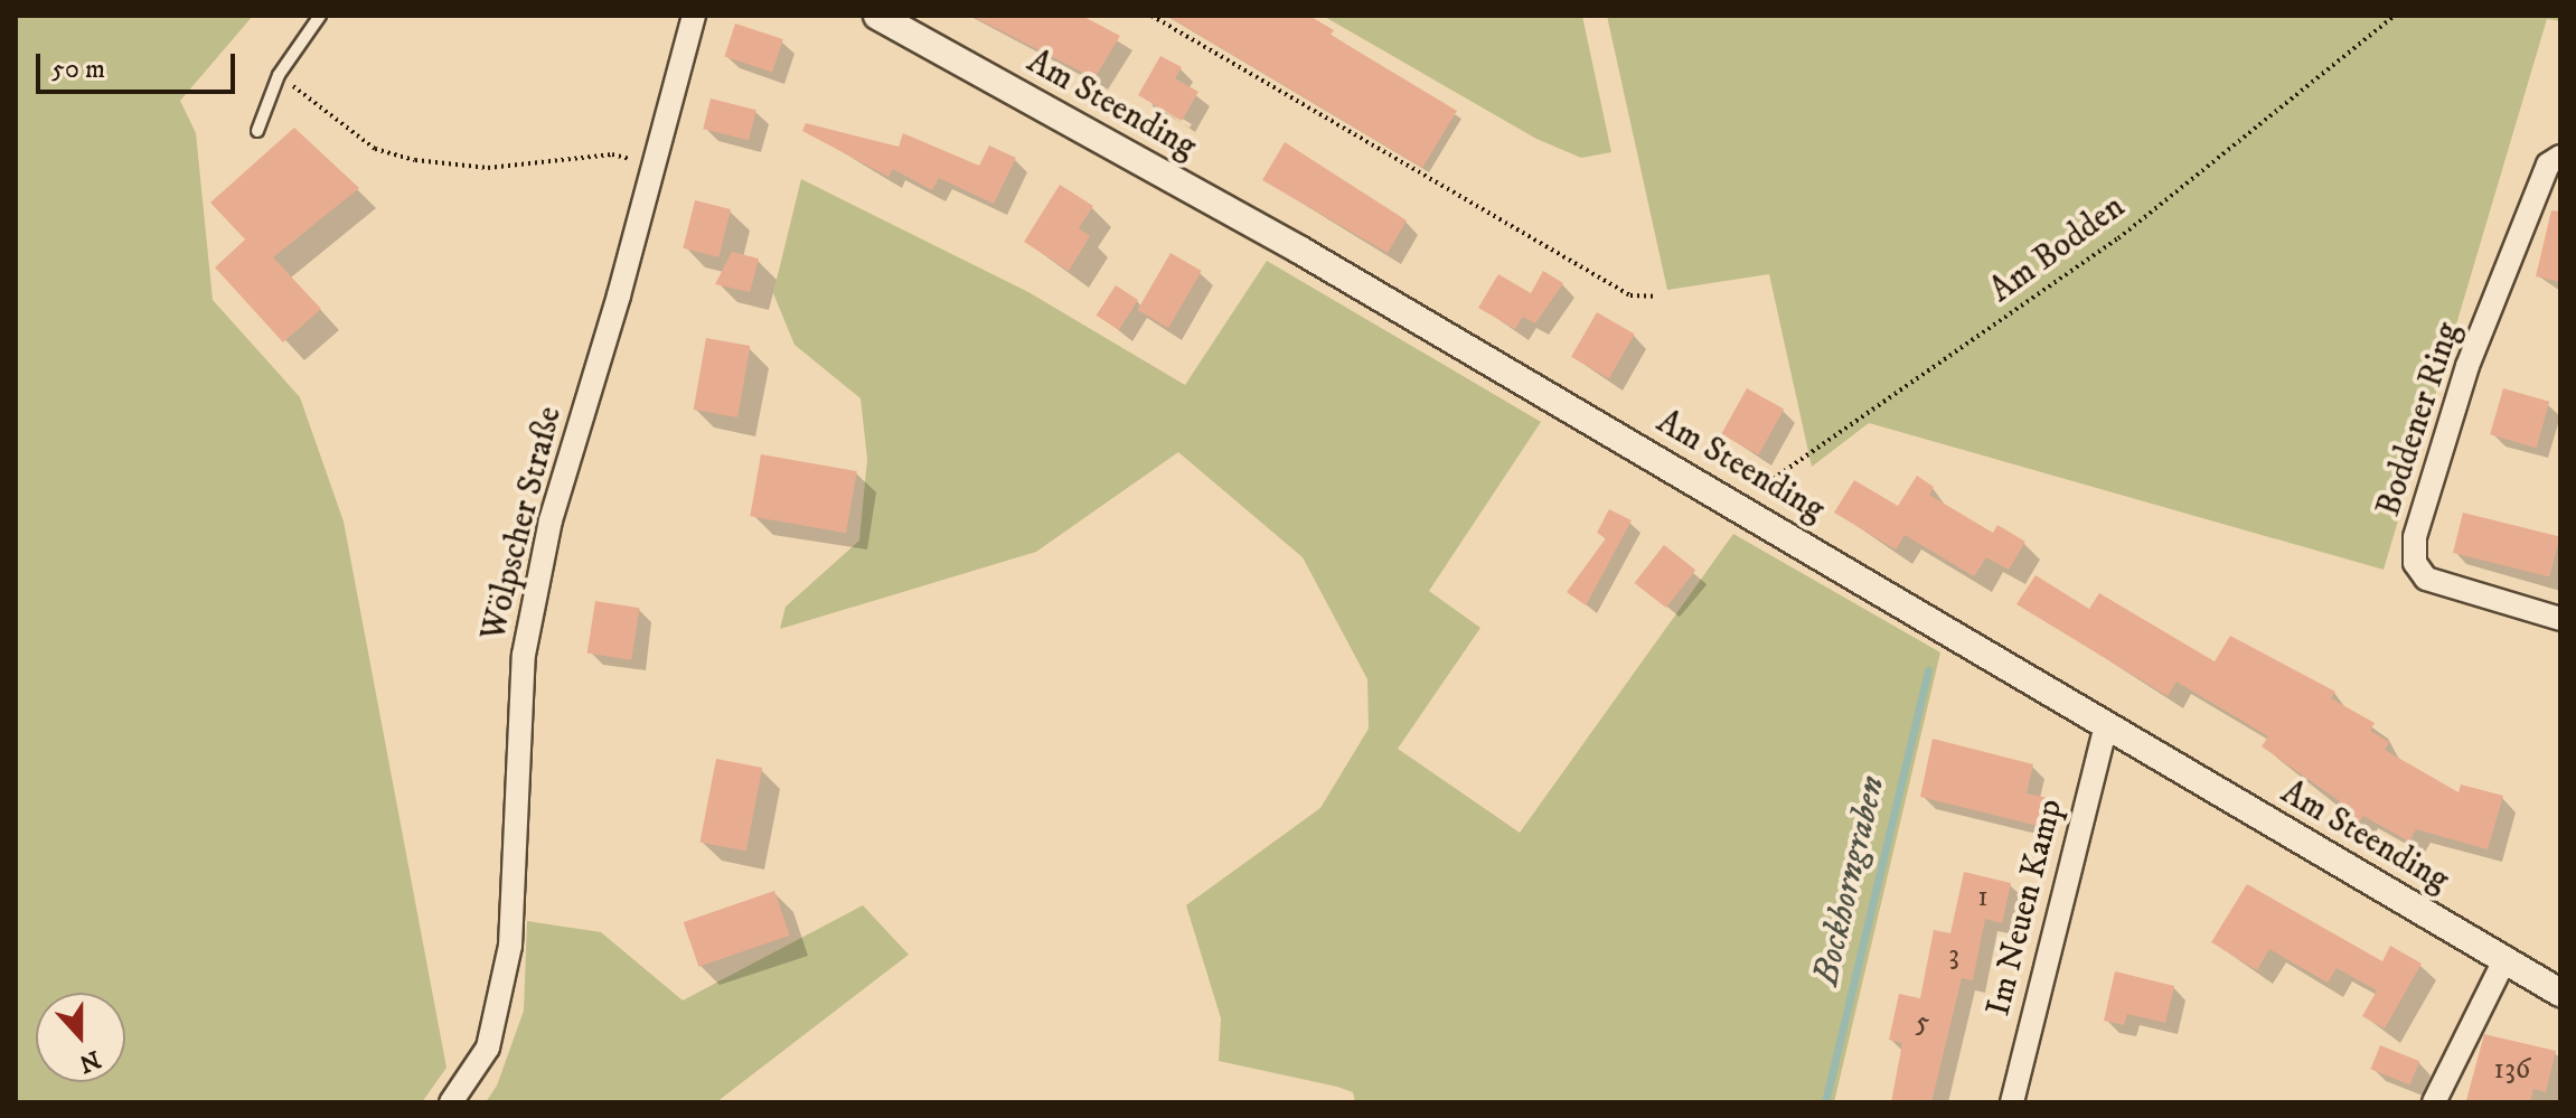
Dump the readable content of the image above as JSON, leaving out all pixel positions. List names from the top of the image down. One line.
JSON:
{"streets":{"street":["Am Steending","Boddener Ring","Wölpscher Straße","Im Neuen Kamp"],"path":["Am Bodden"]},"crossings":[["Am Steending","Am Bodden"],["Am Steending","Im Neuen Kamp"]],"water":["Bockhorngraben"],"house_numbers":["1","3","5","136"],"scale_bar":"50 m","north":"bottom"}
